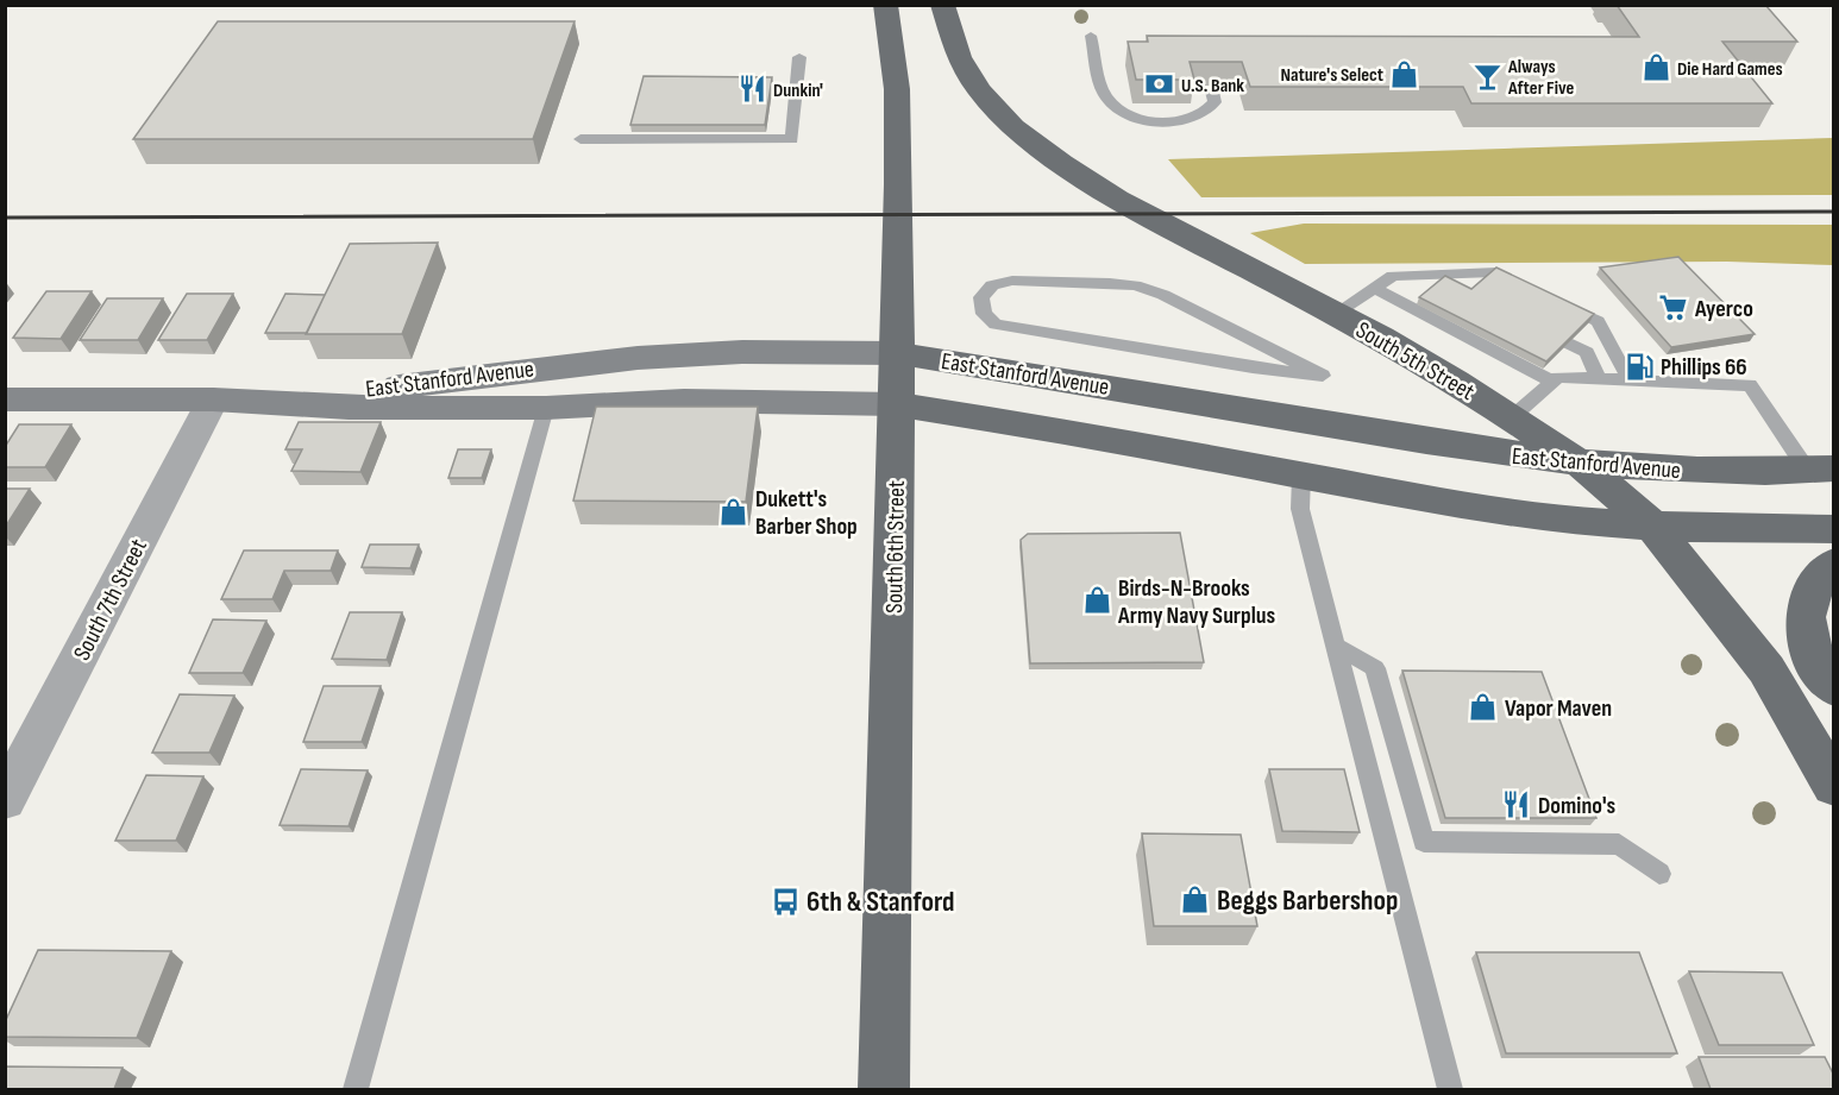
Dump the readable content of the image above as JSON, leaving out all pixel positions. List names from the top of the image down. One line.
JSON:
{"streets":{"main road":["South 5th Street","East Stanford Avenue","South 6th Street"],"street":["South 7th Street"]},"crossings":[["South 5th Street","East Stanford Avenue"],["East Stanford Avenue","South 6th Street"],["East Stanford Avenue","South 7th Street"]],"places":{"shop":["Die Hard Games","Nature's Select","Dukett's Barber Shop","Birds-N-Brooks Army Navy Surplus","Vapor Maven","Beggs Barbershop"],"bar":["Always After Five"],"bank":["U.S. Bank"],"restaurant":["Dunkin'","Domino's"],"supermarket":["Ayerco"],"fuel station":["Phillips 66"],"bus stop":["6th & Stanford"]}}
